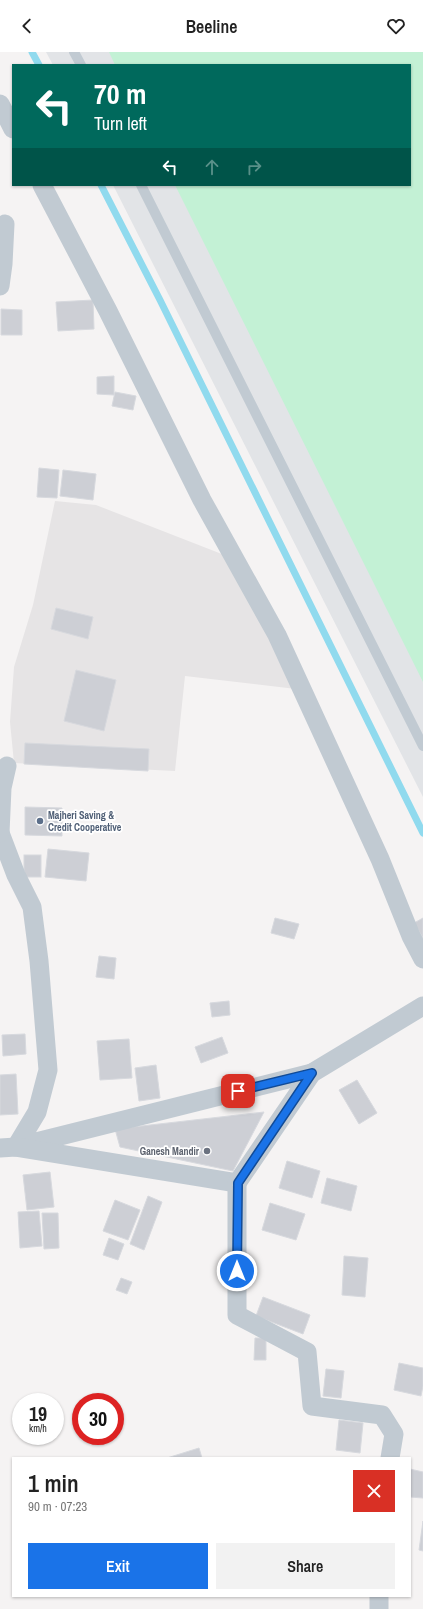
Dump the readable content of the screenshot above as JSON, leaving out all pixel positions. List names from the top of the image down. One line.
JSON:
{"places":["Majheri Saving & Credit Cooperative","Ganesh Mandir"],"page":{"header":"Beeline","turn":["70 m","Turn left"],"speed":"19 km/h","limit":"30","heading":["1 min","90 m · 07:23"],"buttons":["Exit","Share"]}}
